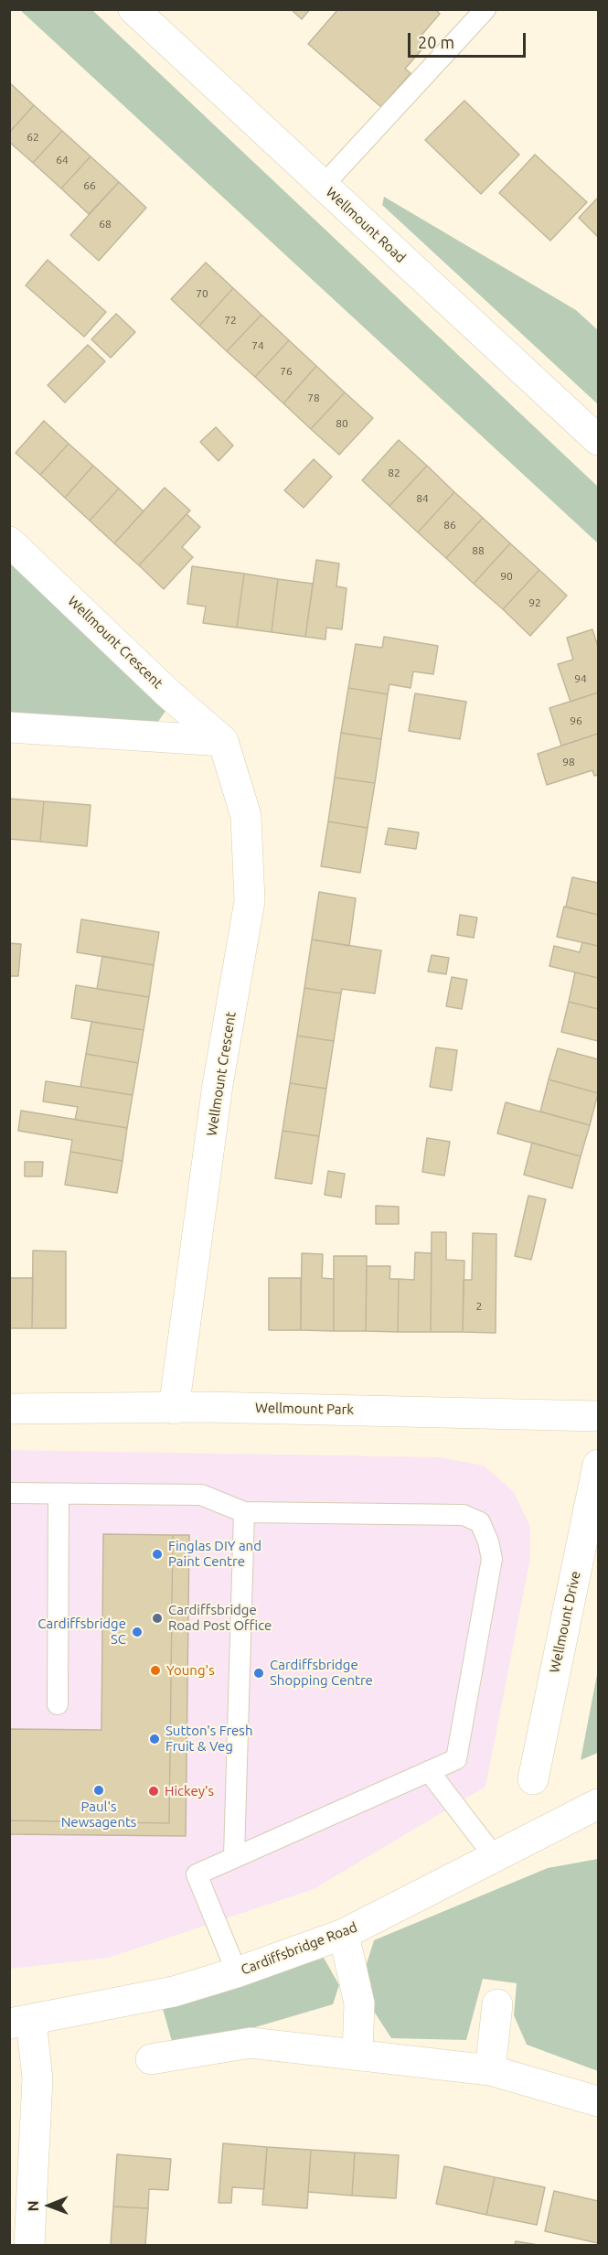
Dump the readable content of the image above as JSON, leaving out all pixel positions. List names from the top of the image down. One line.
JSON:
{"streets":{"street":["Wellmount Road","Wellmount Crescent","Wellmount Park","Wellmount Drive","Cardiffsbridge Road"]},"crossings":[["Wellmount Crescent","Wellmount Park"]],"places":["Finglas DIY and Paint Centre","Cardiffsbridge Road Post Office","Cardiffsbridge SC","Young's","Cardiffsbridge Shopping Centre","Sutton's Fresh Fruit & Veg","Paul's Newsagents","Hickey's"],"house_numbers":["62","64","66","68","70","72","74","76","78","80","82","84","86","88","90","92","94","96","98","2"],"scale_bar":"20 m","north":"left"}
